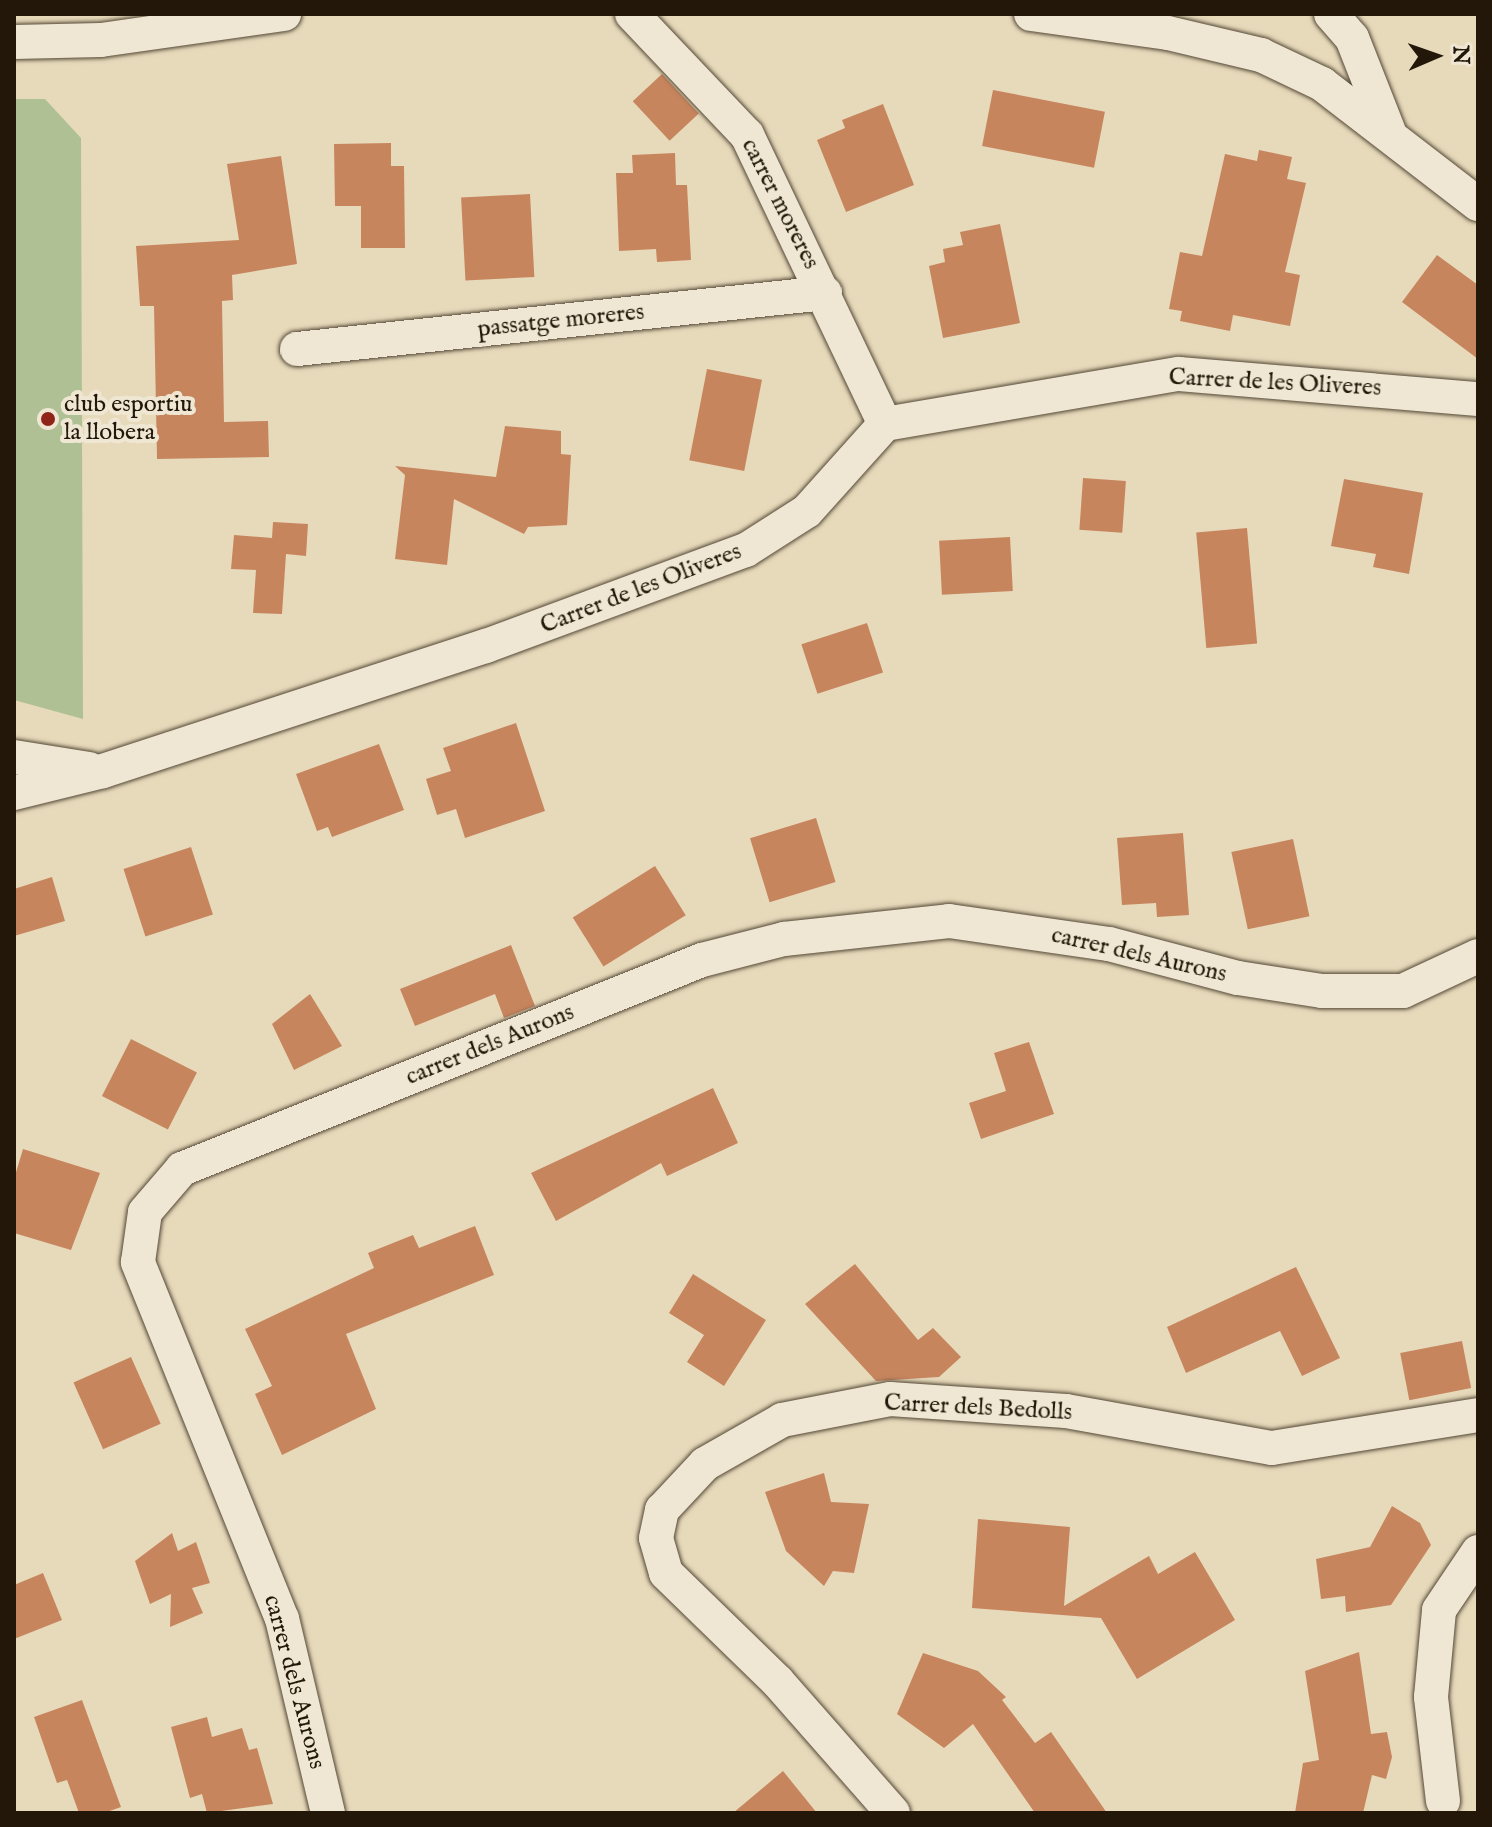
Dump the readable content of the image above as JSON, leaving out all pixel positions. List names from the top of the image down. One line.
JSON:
{"streets":{"street":["carrer moreres","passatge moreres","Carrer de les Oliveres","carrer dels Aurons","Carrer dels Bedolls"]},"crossings":[["carrer moreres","passatge moreres"],["carrer moreres","Carrer de les Oliveres"]],"places":["club esportiu la llobera"],"north":"right"}
